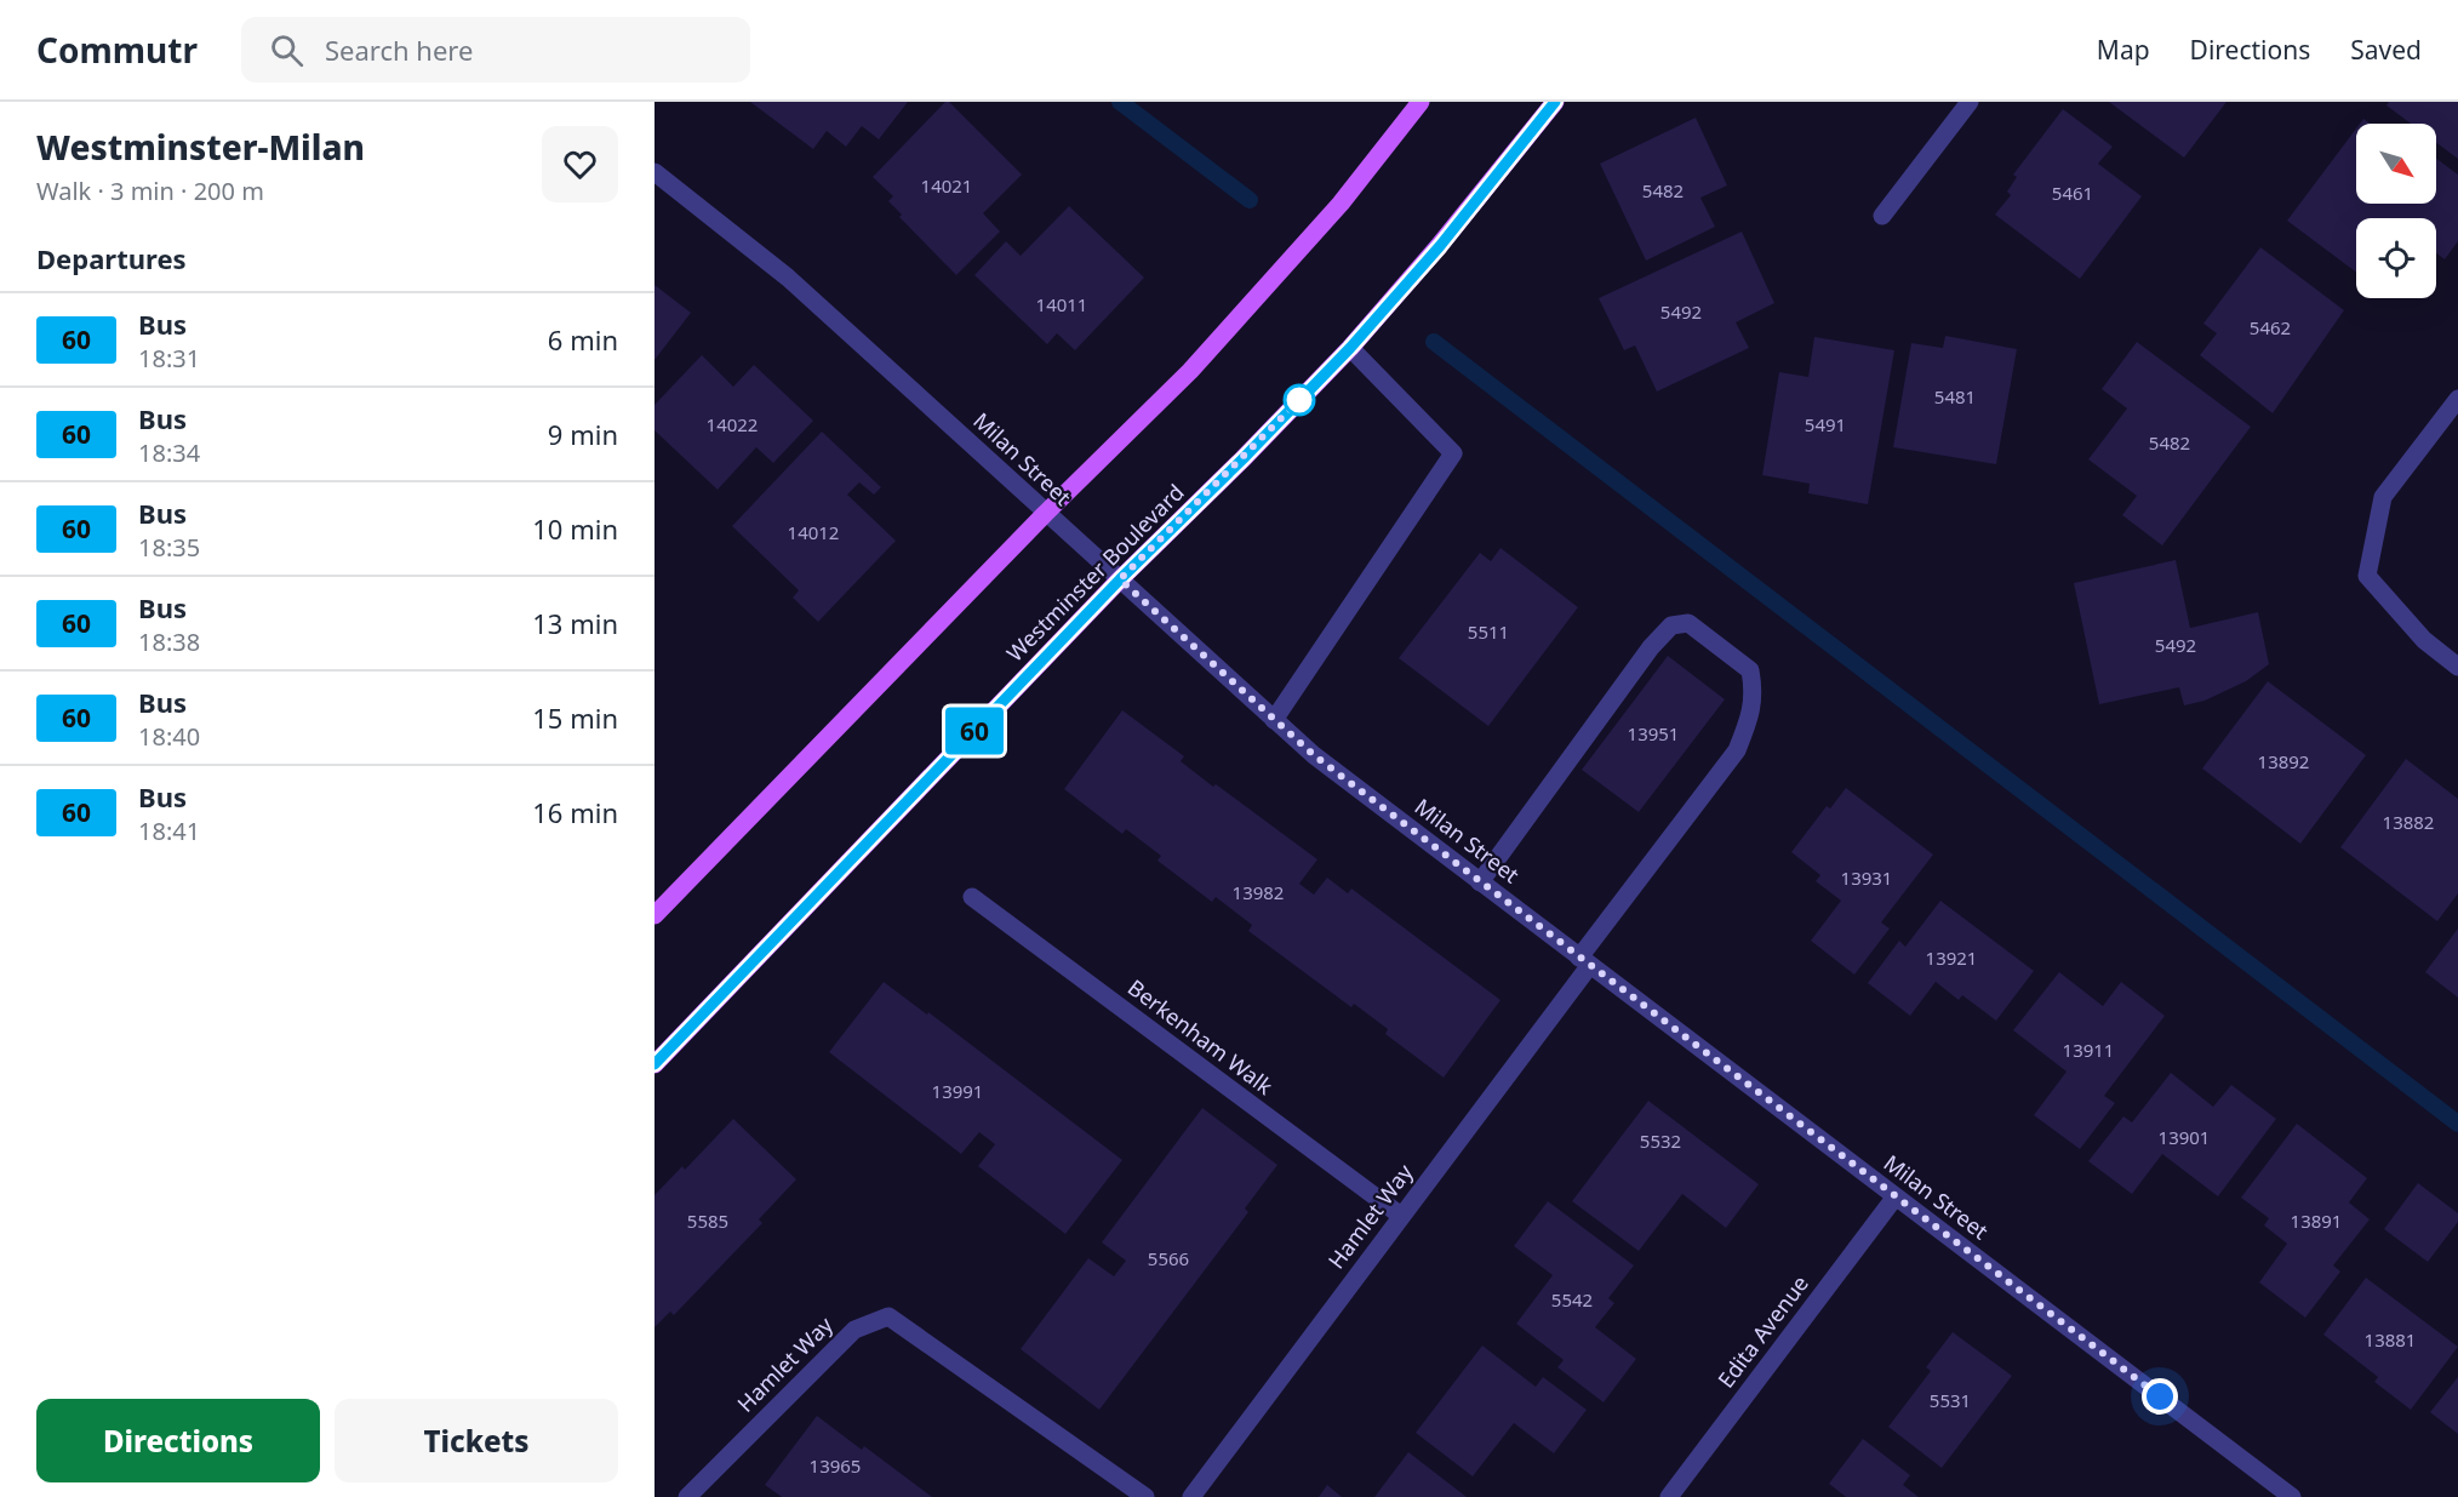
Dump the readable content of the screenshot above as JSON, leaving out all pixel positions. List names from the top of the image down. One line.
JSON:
{"streets":{"main road":["Westminster Boulevard"],"street":["Milan Street","Berkenham Walk","Hamlet Way","Edita Avenue"]},"crossings":[["Milan Street","Westminster Boulevard"],["Milan Street","Hamlet Way"],["Milan Street","Edita Avenue"],["Berkenham Walk","Hamlet Way"]],"lines":["bus line 60"],"house_numbers":["14021","5482","5461","14011","5492","5462","5481","14022","5491","5482","14012","5511","5492","13951","13892","13882","13931","13982","13921","13911","13991","13901","5532","5585","13891","5566","5542","13881","5531","13965"],"north":"bottom right","page":{"header":"Commutr","search":"Search here","nav":["Map","Directions","Saved"],"heading":[["Westminster-Milan","Walk · 3 min · 200 m"],"Departures"],"on_map":"60","list":[{"mark":"60","name":"Bus","note":"18:31","value":"6 min"},{"mark":"60","name":"Bus","note":"18:34","value":"9 min"},{"mark":"60","name":"Bus","note":"18:35","value":"10 min"},{"mark":"60","name":"Bus","note":"18:38","value":"13 min"},{"mark":"60","name":"Bus","note":"18:40","value":"15 min"},{"mark":"60","name":"Bus","note":"18:41","value":"16 min"}],"buttons":["Directions","Tickets"]}}
